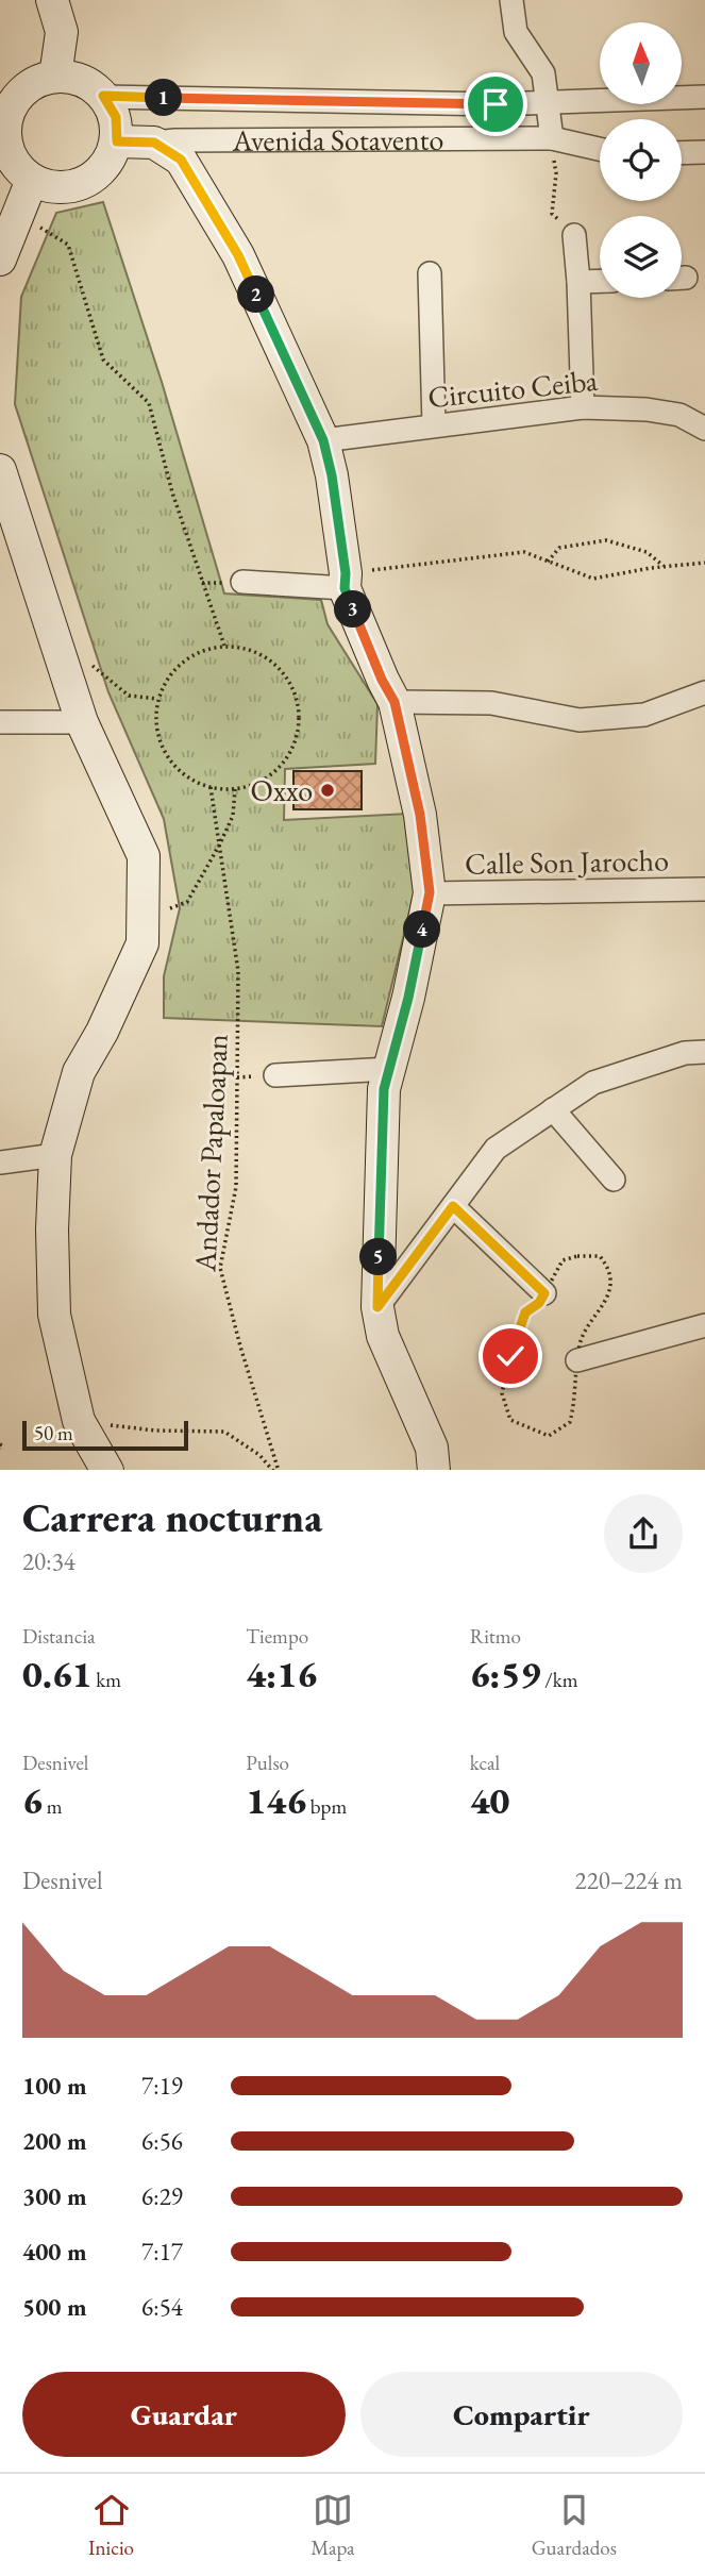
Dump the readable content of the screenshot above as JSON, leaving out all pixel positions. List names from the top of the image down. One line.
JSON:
{"streets":{"street":["Avenida Sotavento","Circuito Ceiba","Calle Son Jarocho"],"path":["Andador Papaloapan"]},"places":["Oxxo"],"scale_bar":"50 m","north":"top","page":{"pins":["1","2","3","4","5"],"scale":"50 m","heading":["Carrera nocturna","20:34"],"stats":[["Distancia","0.61 km"],["Tiempo","4:16"],["Ritmo","6:59 /km"],["Desnivel","6 m"],["Pulso","146 bpm"],["kcal","40"]],"chart":["Desnivel","220–224 m"],"list":[{"name":"100 m","note":"7:19"},{"name":"200 m","note":"6:56"},{"name":"300 m","note":"6:29"},{"name":"400 m","note":"7:17"},{"name":"500 m","note":"6:54"}],"buttons":["Guardar","Compartir"],"tabs":["Inicio","Mapa","Guardados"]}}
